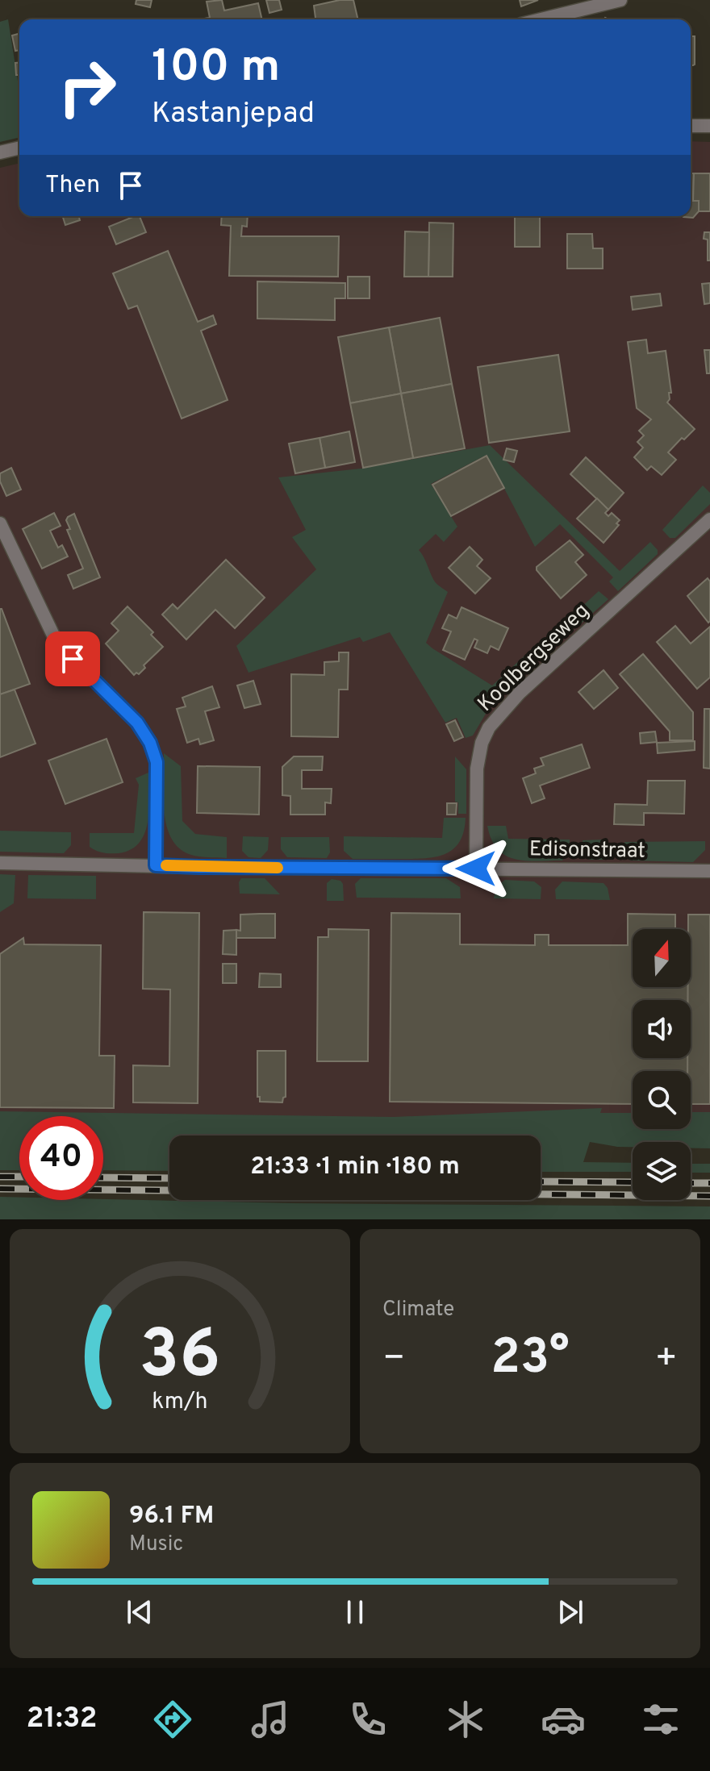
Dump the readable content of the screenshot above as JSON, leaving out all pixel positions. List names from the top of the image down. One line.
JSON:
{"streets":{"street":["Koolbergseweg","Edisonstraat"]},"crossings":[["Koolbergseweg","Edisonstraat"]],"north":"top","page":{"turn":["100 m","Kastanjepad"],"then":"Then","limit":"40","trip":"21:33 · 1 min · 180 m","tile":"Climate","heat":["−","23°","+"],"song":["96.1 FM","Music"],"tabs":"21:32","gauge":["36","km/h"]}}
